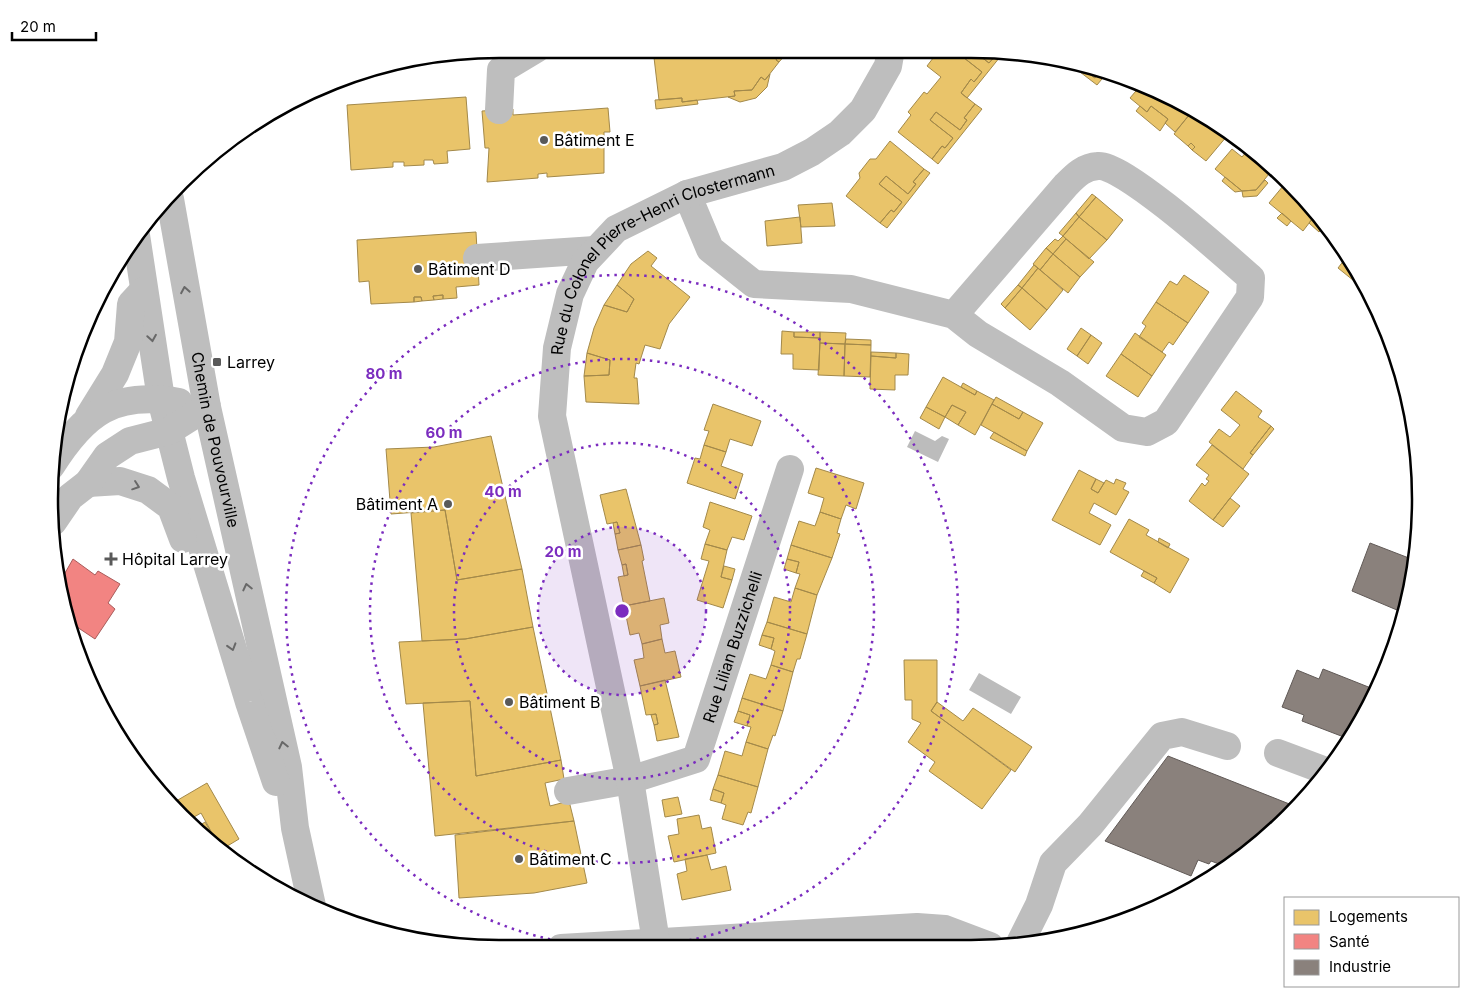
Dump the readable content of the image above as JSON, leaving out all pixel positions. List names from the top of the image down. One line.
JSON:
{"streets":{"street":["Rue du Colonel Pierre-Henri Clostermann","Chemin de Pouvourville","Rue Lilian Buzzichelli"]},"crossings":[["Rue du Colonel Pierre-Henri Clostermann","Rue Lilian Buzzichelli"]],"places":{"other":["Bâtiment E","Bâtiment D","Bâtiment A","Bâtiment B","Bâtiment C"],"transit":["Larrey"],"health":["Hôpital Larrey"]},"legend":["Logements","Santé","Industrie"],"scale_bar":"20 m","rings":["80 m","60 m","40 m","20 m"]}
